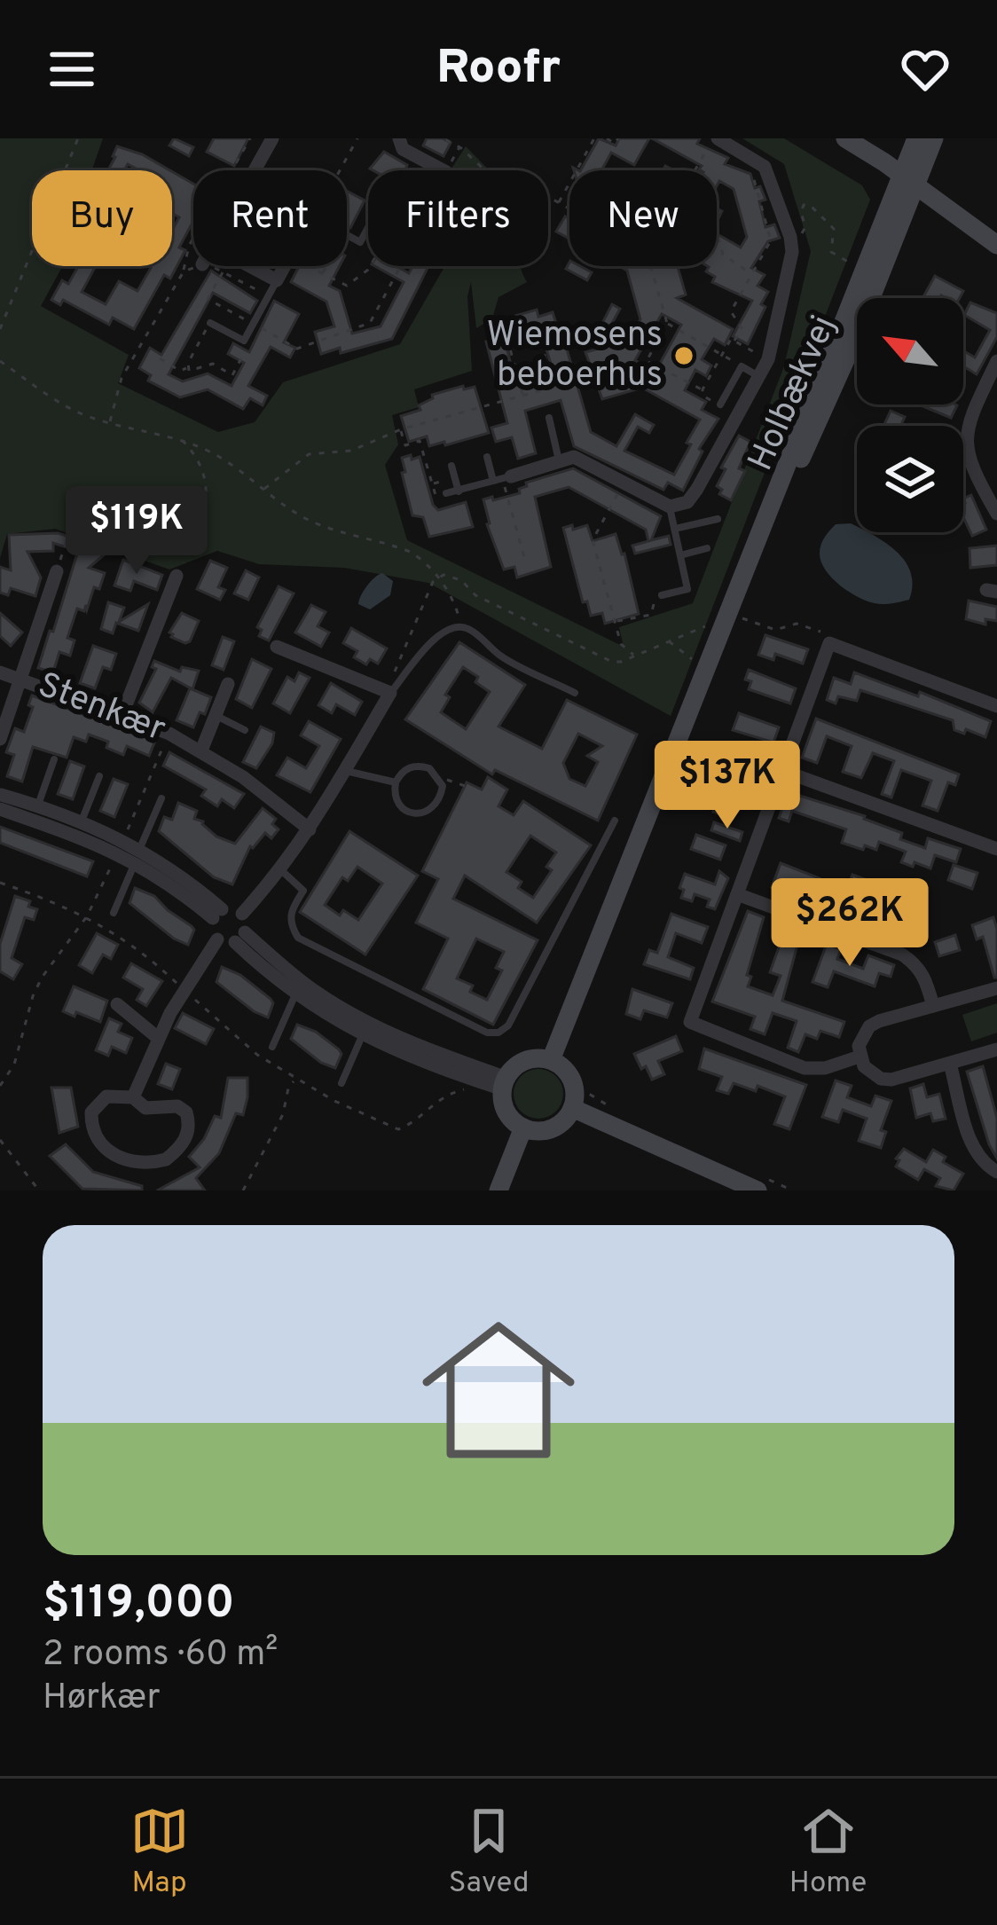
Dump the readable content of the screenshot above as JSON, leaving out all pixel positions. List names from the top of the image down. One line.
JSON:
{"streets":{"street":["Holbækvej","Stenkær"]},"places":["Wiemosens beboerhus"],"north":"top left","page":{"header":"Roofr","chip":["Buy","Rent","Filters","New"],"price":["$119K","$137K","$262K"],"list":[{"name":"$119,000","note":"2 rooms · 60 m² · Hørkær"}],"tabs":["Map","Saved","Home"]}}
